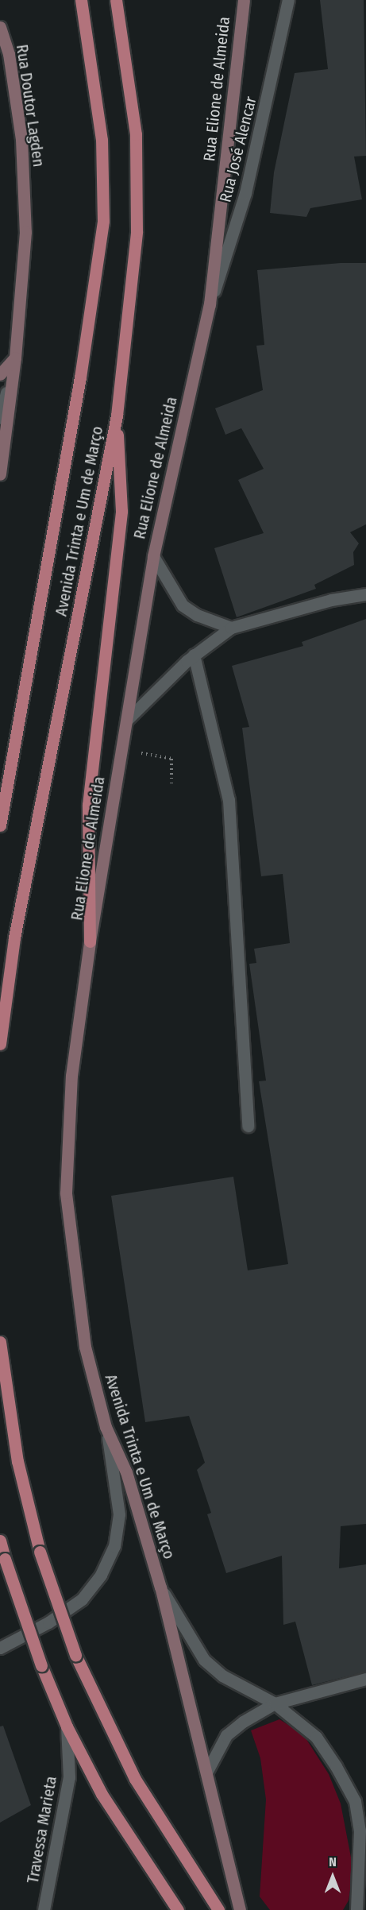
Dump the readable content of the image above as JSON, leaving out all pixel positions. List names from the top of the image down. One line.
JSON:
{"streets":{"main road":["Rua Elione de Almeida","Rua Doutor Lagden","Avenida Trinta e Um de Março"],"street":["Rua José Alencar","Travessa Marieta"]},"crossings":[["Rua Elione de Almeida","Rua José Alencar"],["Rua Elione de Almeida","Avenida Trinta e Um de Março"]],"north":"top"}
